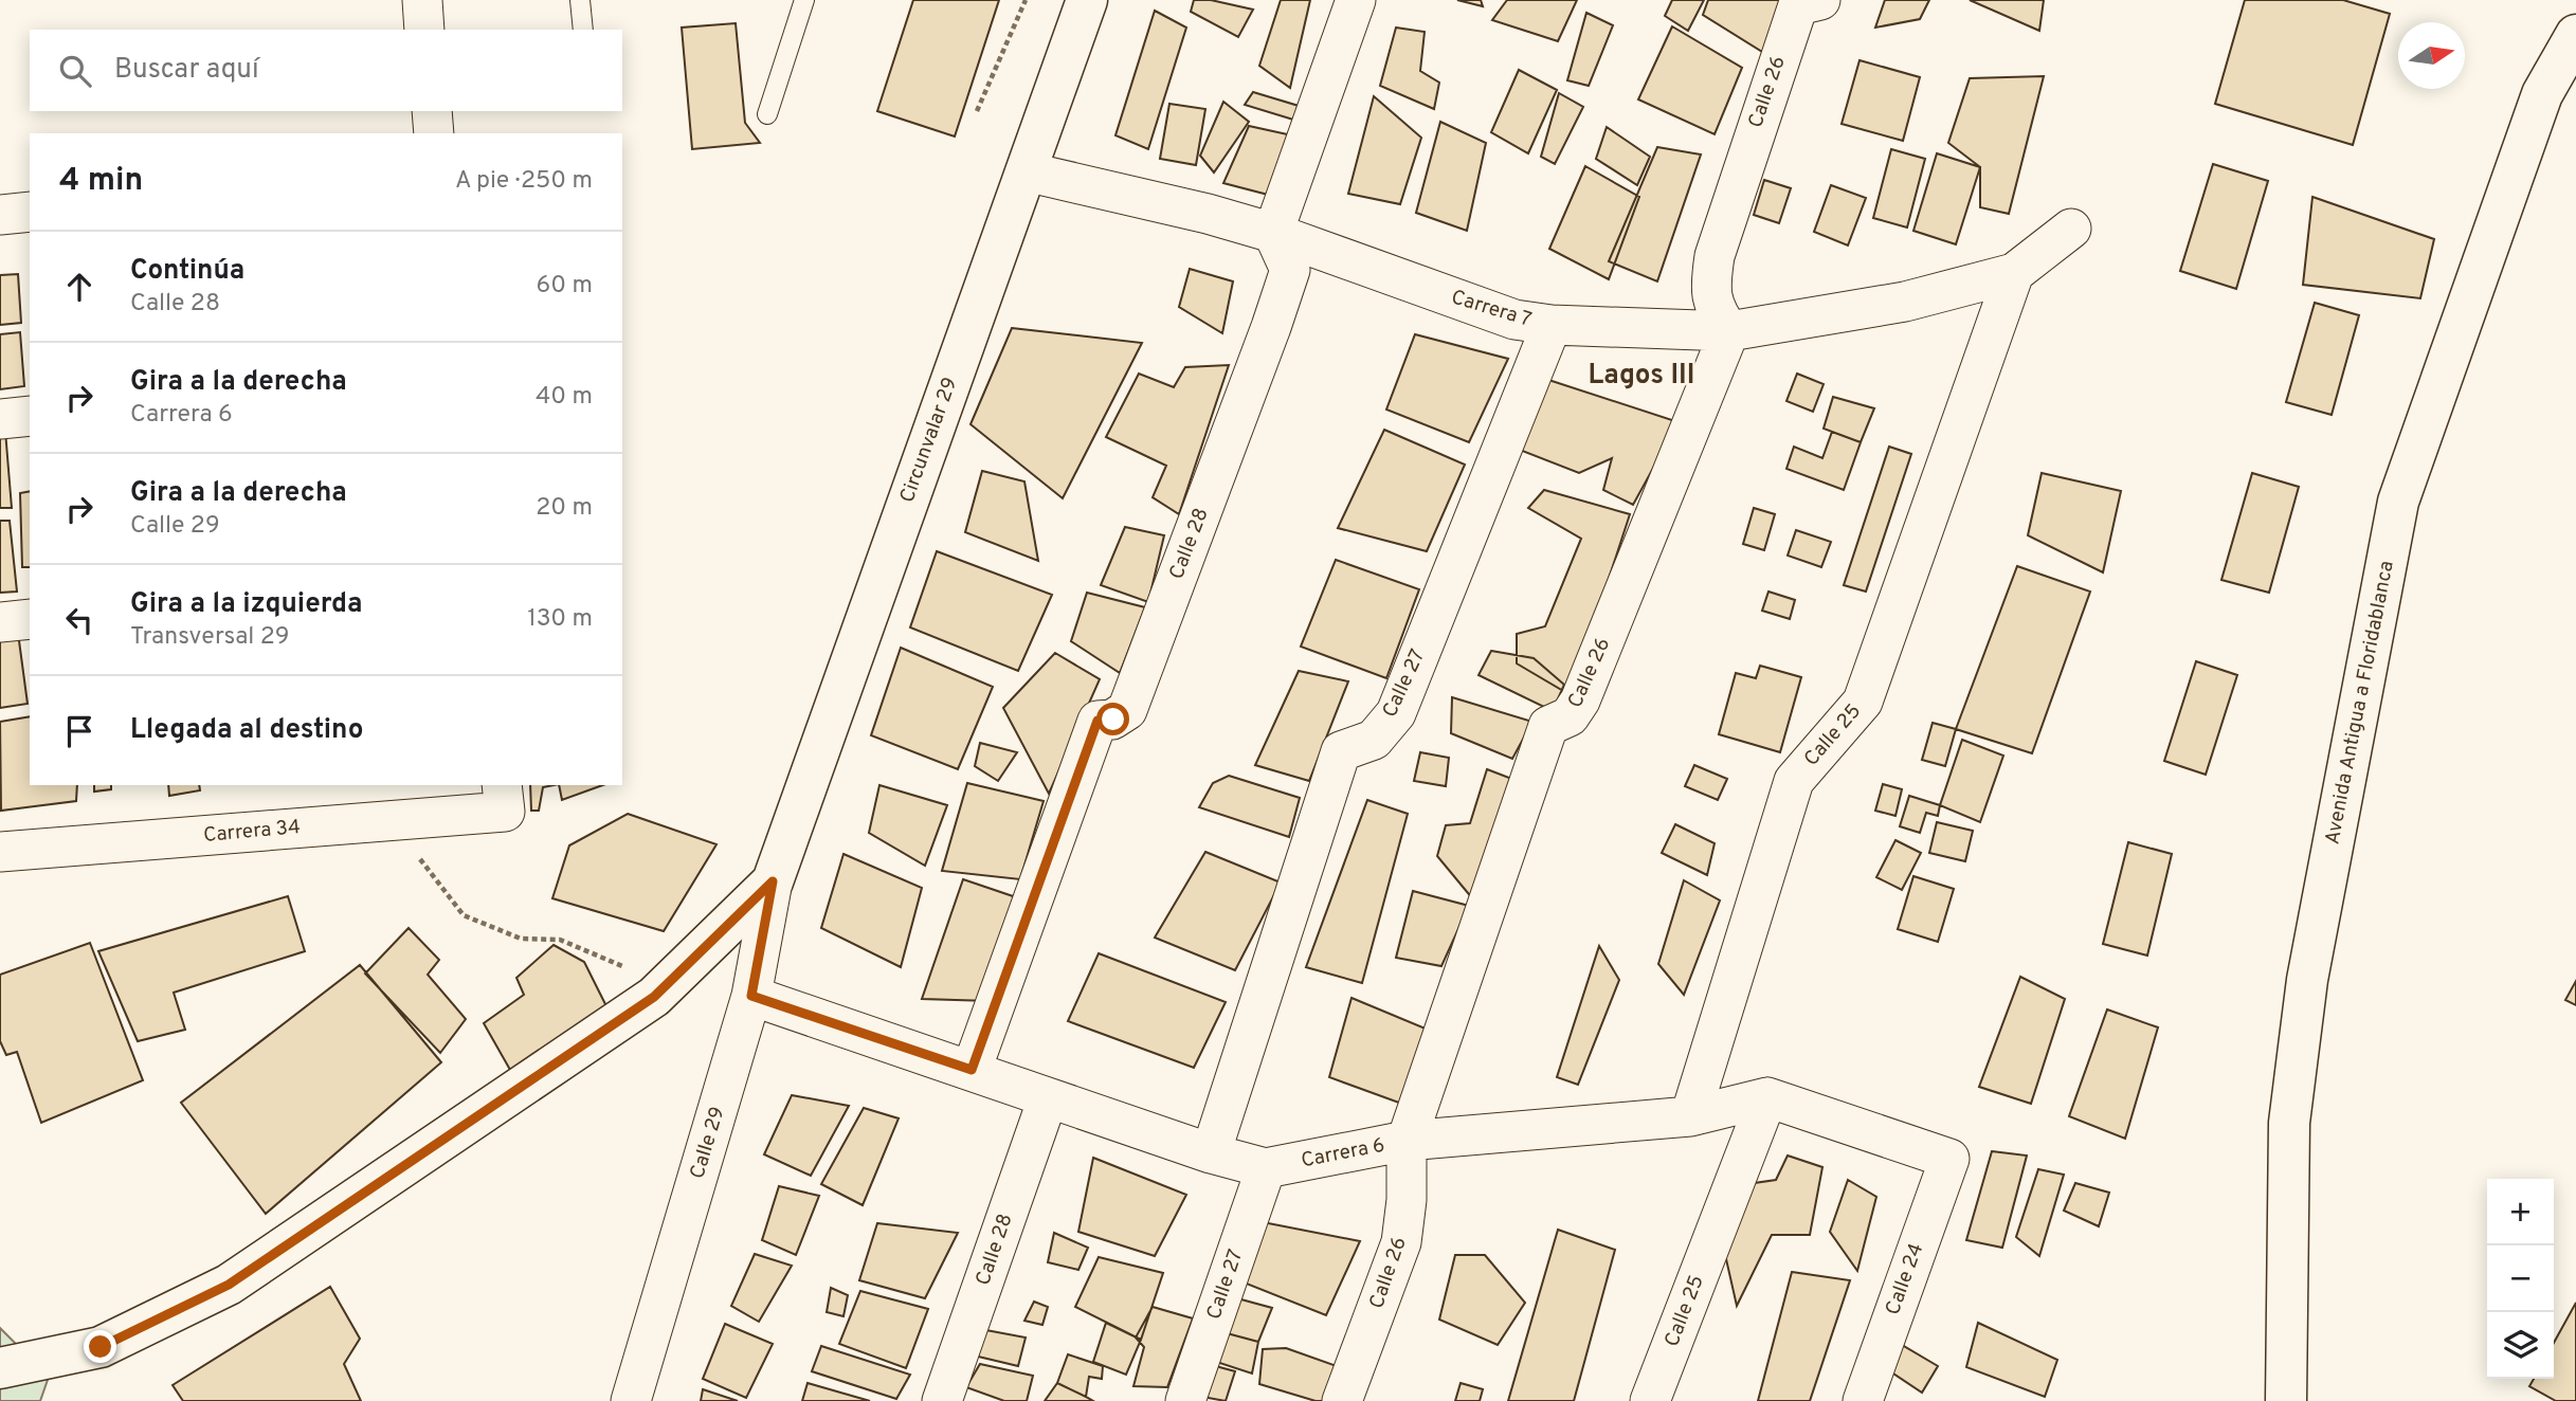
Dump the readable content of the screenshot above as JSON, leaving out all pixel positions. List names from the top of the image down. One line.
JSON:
{"streets":{"street":["Calle 26","Carrera 7","Circunvalar 29","Calle 28","Calle 27","Avenida Antigua a Floridablanca","Calle 25","Carrera 34","Calle 29","Carrera 6","Calle 24"]},"crossings":[["Calle 26","Carrera 7"],["Calle 26","Carrera 6"],["Carrera 7","Circunvalar 29"],["Carrera 7","Calle 28"],["Carrera 7","Calle 27"],["Carrera 7","Calle 25"],["Circunvalar 29","Calle 29"],["Calle 28","Carrera 6"],["Calle 27","Carrera 6"],["Calle 25","Carrera 6"],["Calle 25","Calle 24"],["Calle 29","Carrera 6"],["Carrera 6","Calle 24"]],"districts":["Lagos III"],"north":"right","page":{"search":"Buscar aquí","heading":["4 min","A pie · 250 m"],"list":[["Continúa","Calle 28","60 m"],["Gira a la derecha","Carrera 6","40 m"],["Gira a la derecha","Calle 29","20 m"],["Gira a la izquierda","Transversal 29","130 m"],"Llegada al destino"],"map_buttons":["+","−"]}}
